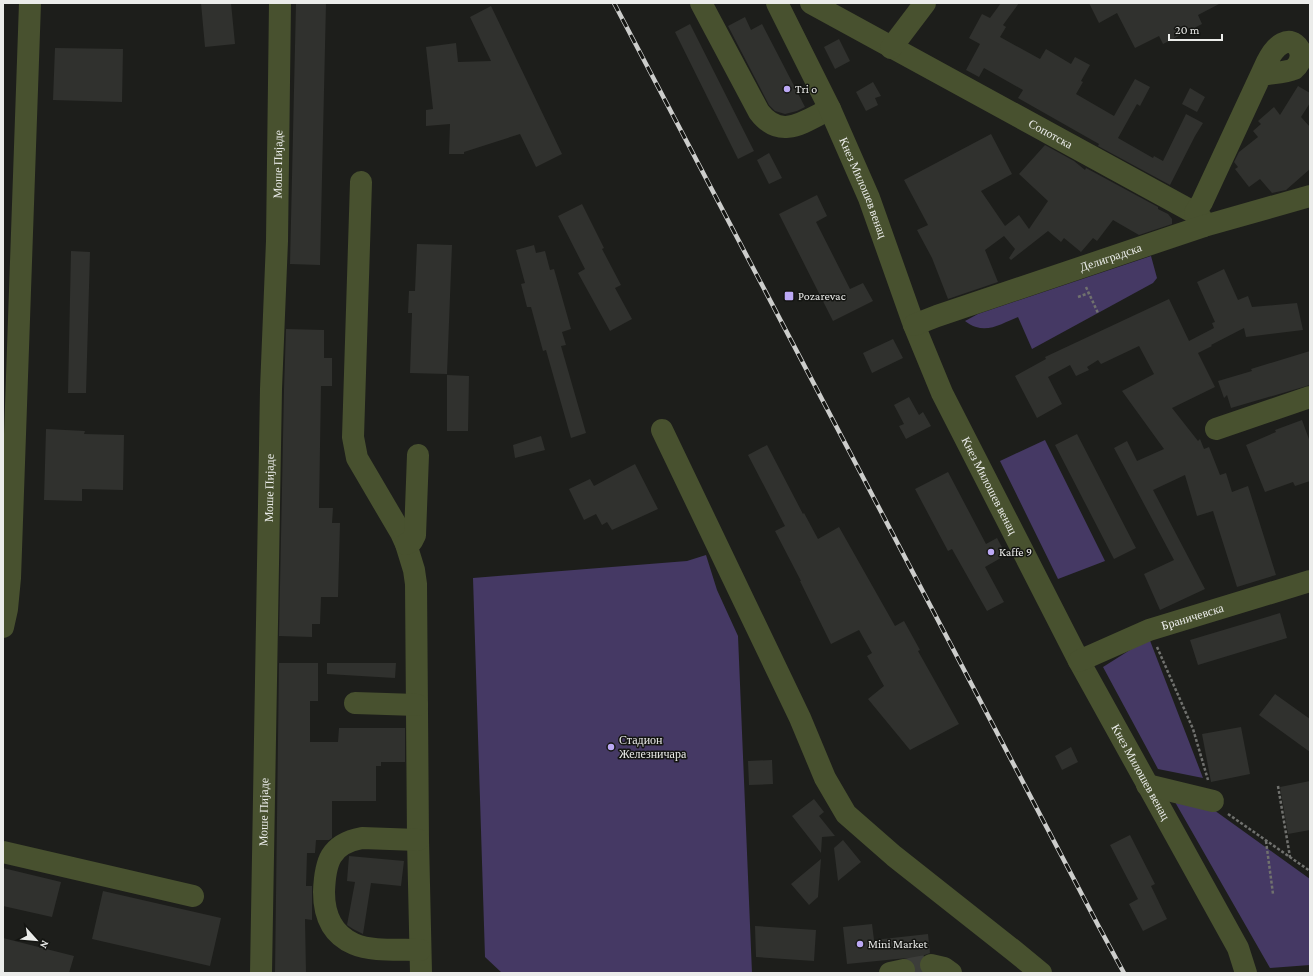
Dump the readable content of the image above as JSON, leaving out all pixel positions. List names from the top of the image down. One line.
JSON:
{"streets":{"street":["Сопотска","Моше Пијаде","Кнез Милошев венац","Делиградска","Браничевска"]},"crossings":[["Сопотска","Делиградска"],["Кнез Милошев венац","Делиградска"],["Кнез Милошев венац","Браничевска"]],"places":{"other":["Tri o","Kaffe 9","Стадион Железничара","Mini Market"],"transit":["Pozarevac"]},"scale_bar":"20 m","north":"bottom right"}
